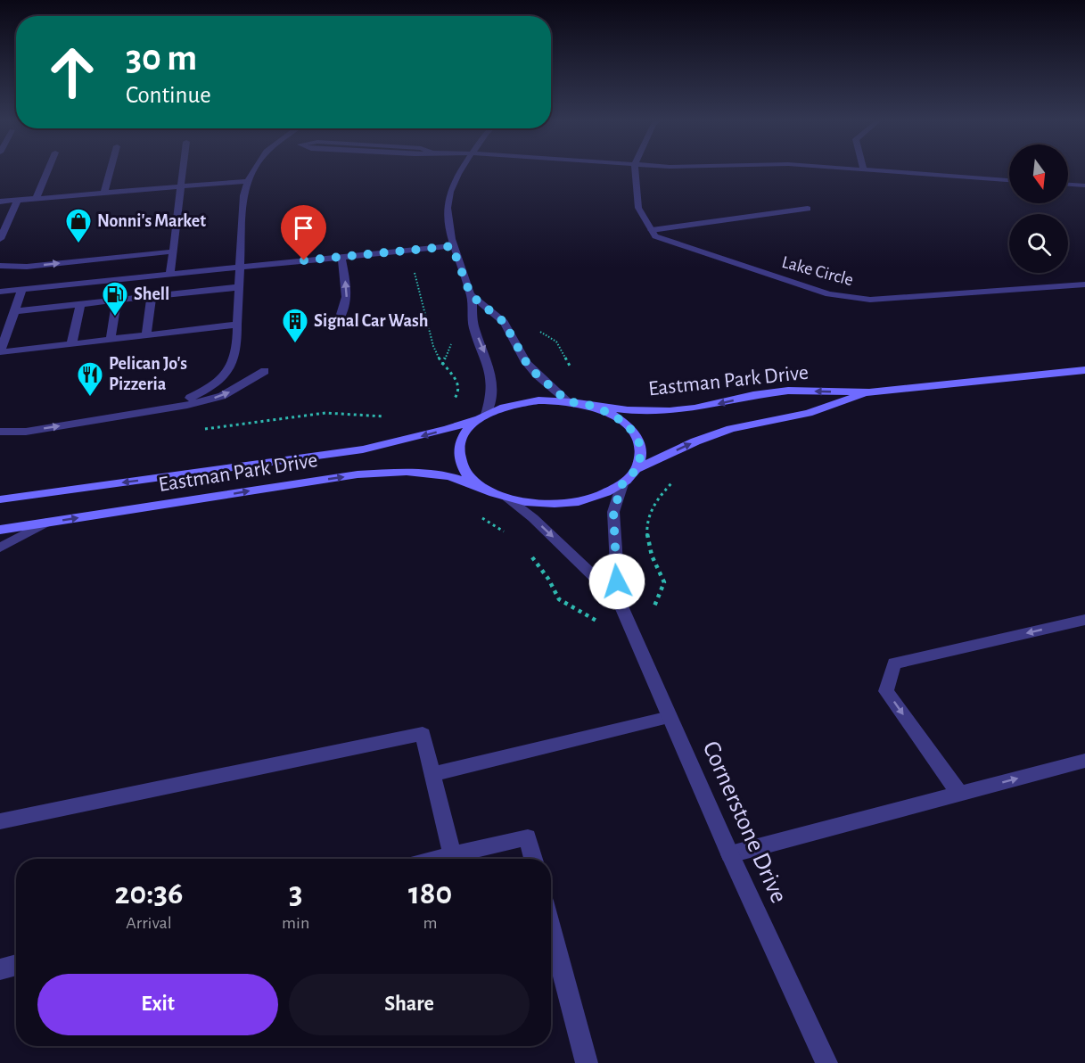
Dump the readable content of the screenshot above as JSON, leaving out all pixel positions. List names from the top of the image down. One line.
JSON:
{"streets":{"street":["Lake Circle","Eastman Park Drive","Cornerstone Drive"]},"crossings":[["Eastman Park Drive","Cornerstone Drive"]],"places":{"shop":["Nonni's Market"],"fuel station":["Shell"],"building":["Signal Car Wash"],"restaurant":["Pelican Jo's Pizzeria"]},"north":"bottom","page":{"turn":["30 m","Continue"],"eta":["20:36","Arrival","3","min","180","m"],"buttons":["Exit","Share"]}}
